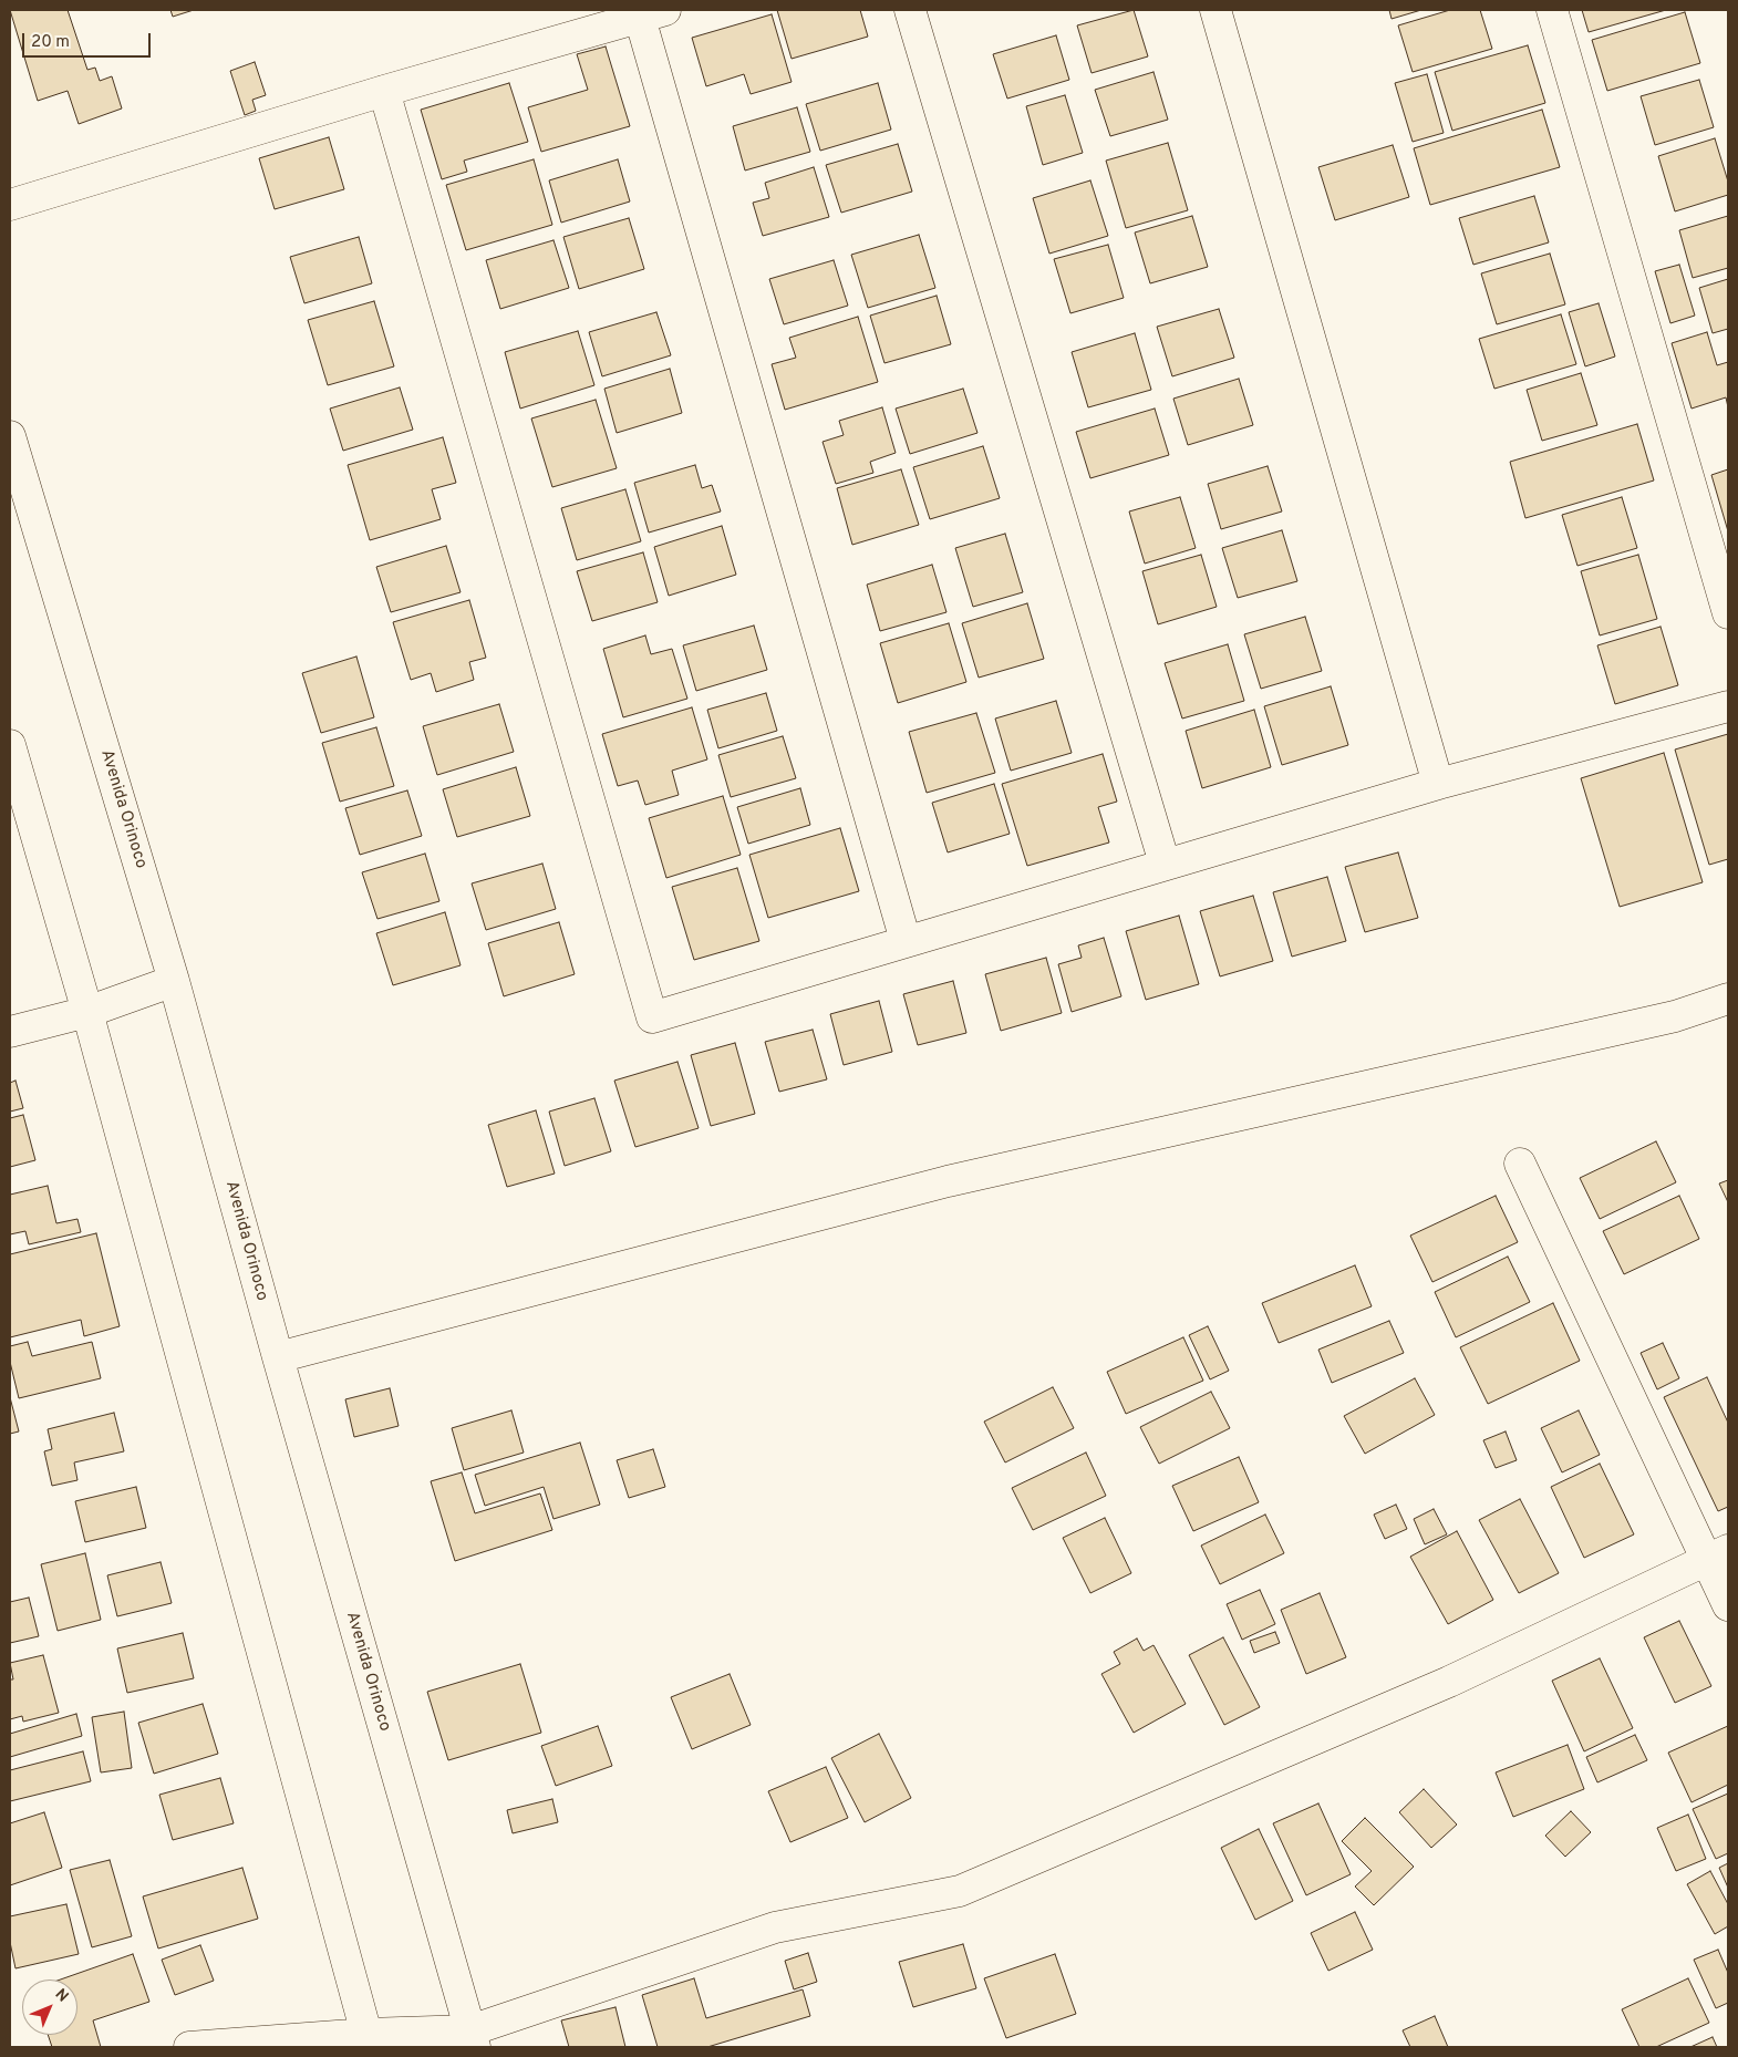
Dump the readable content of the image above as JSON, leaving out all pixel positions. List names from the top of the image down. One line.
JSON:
{"streets":{"street":["Avenida Orinoco"]},"scale_bar":"20 m","north":"top right"}
